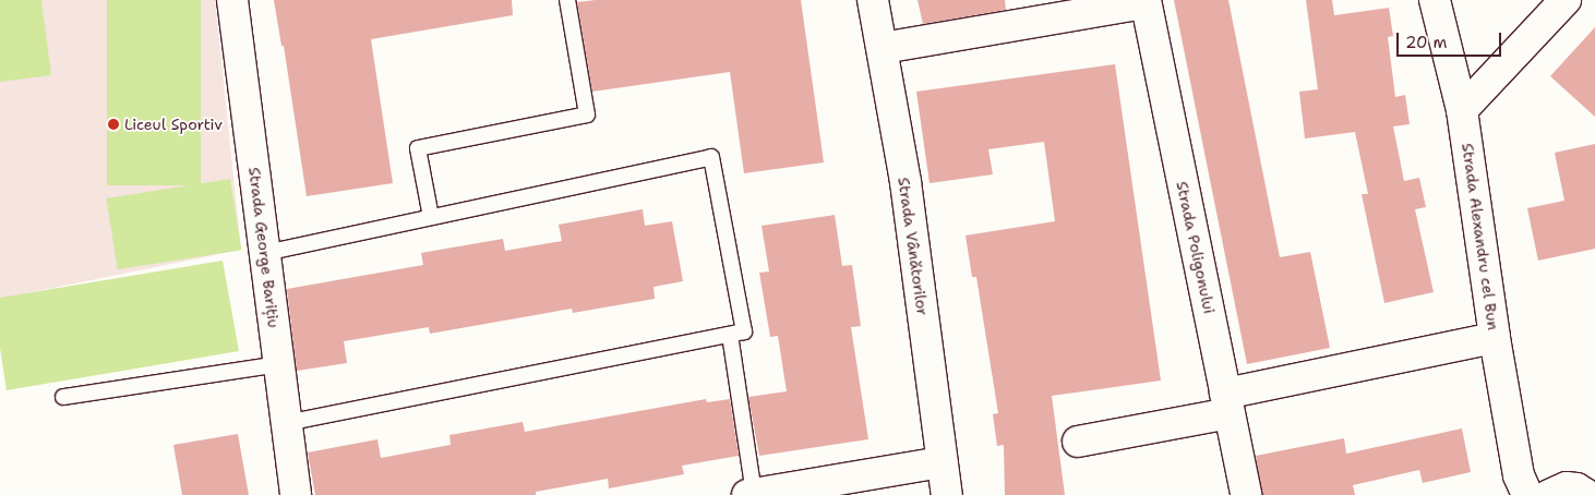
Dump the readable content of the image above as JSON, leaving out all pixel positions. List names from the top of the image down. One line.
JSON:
{"streets":{"street":["Strada Alexandru cel Bun","Strada Vânătorilor","Strada George Barițiu","Strada Poligonului"]},"places":["Liceul Sportiv"],"scale_bar":"20 m"}
